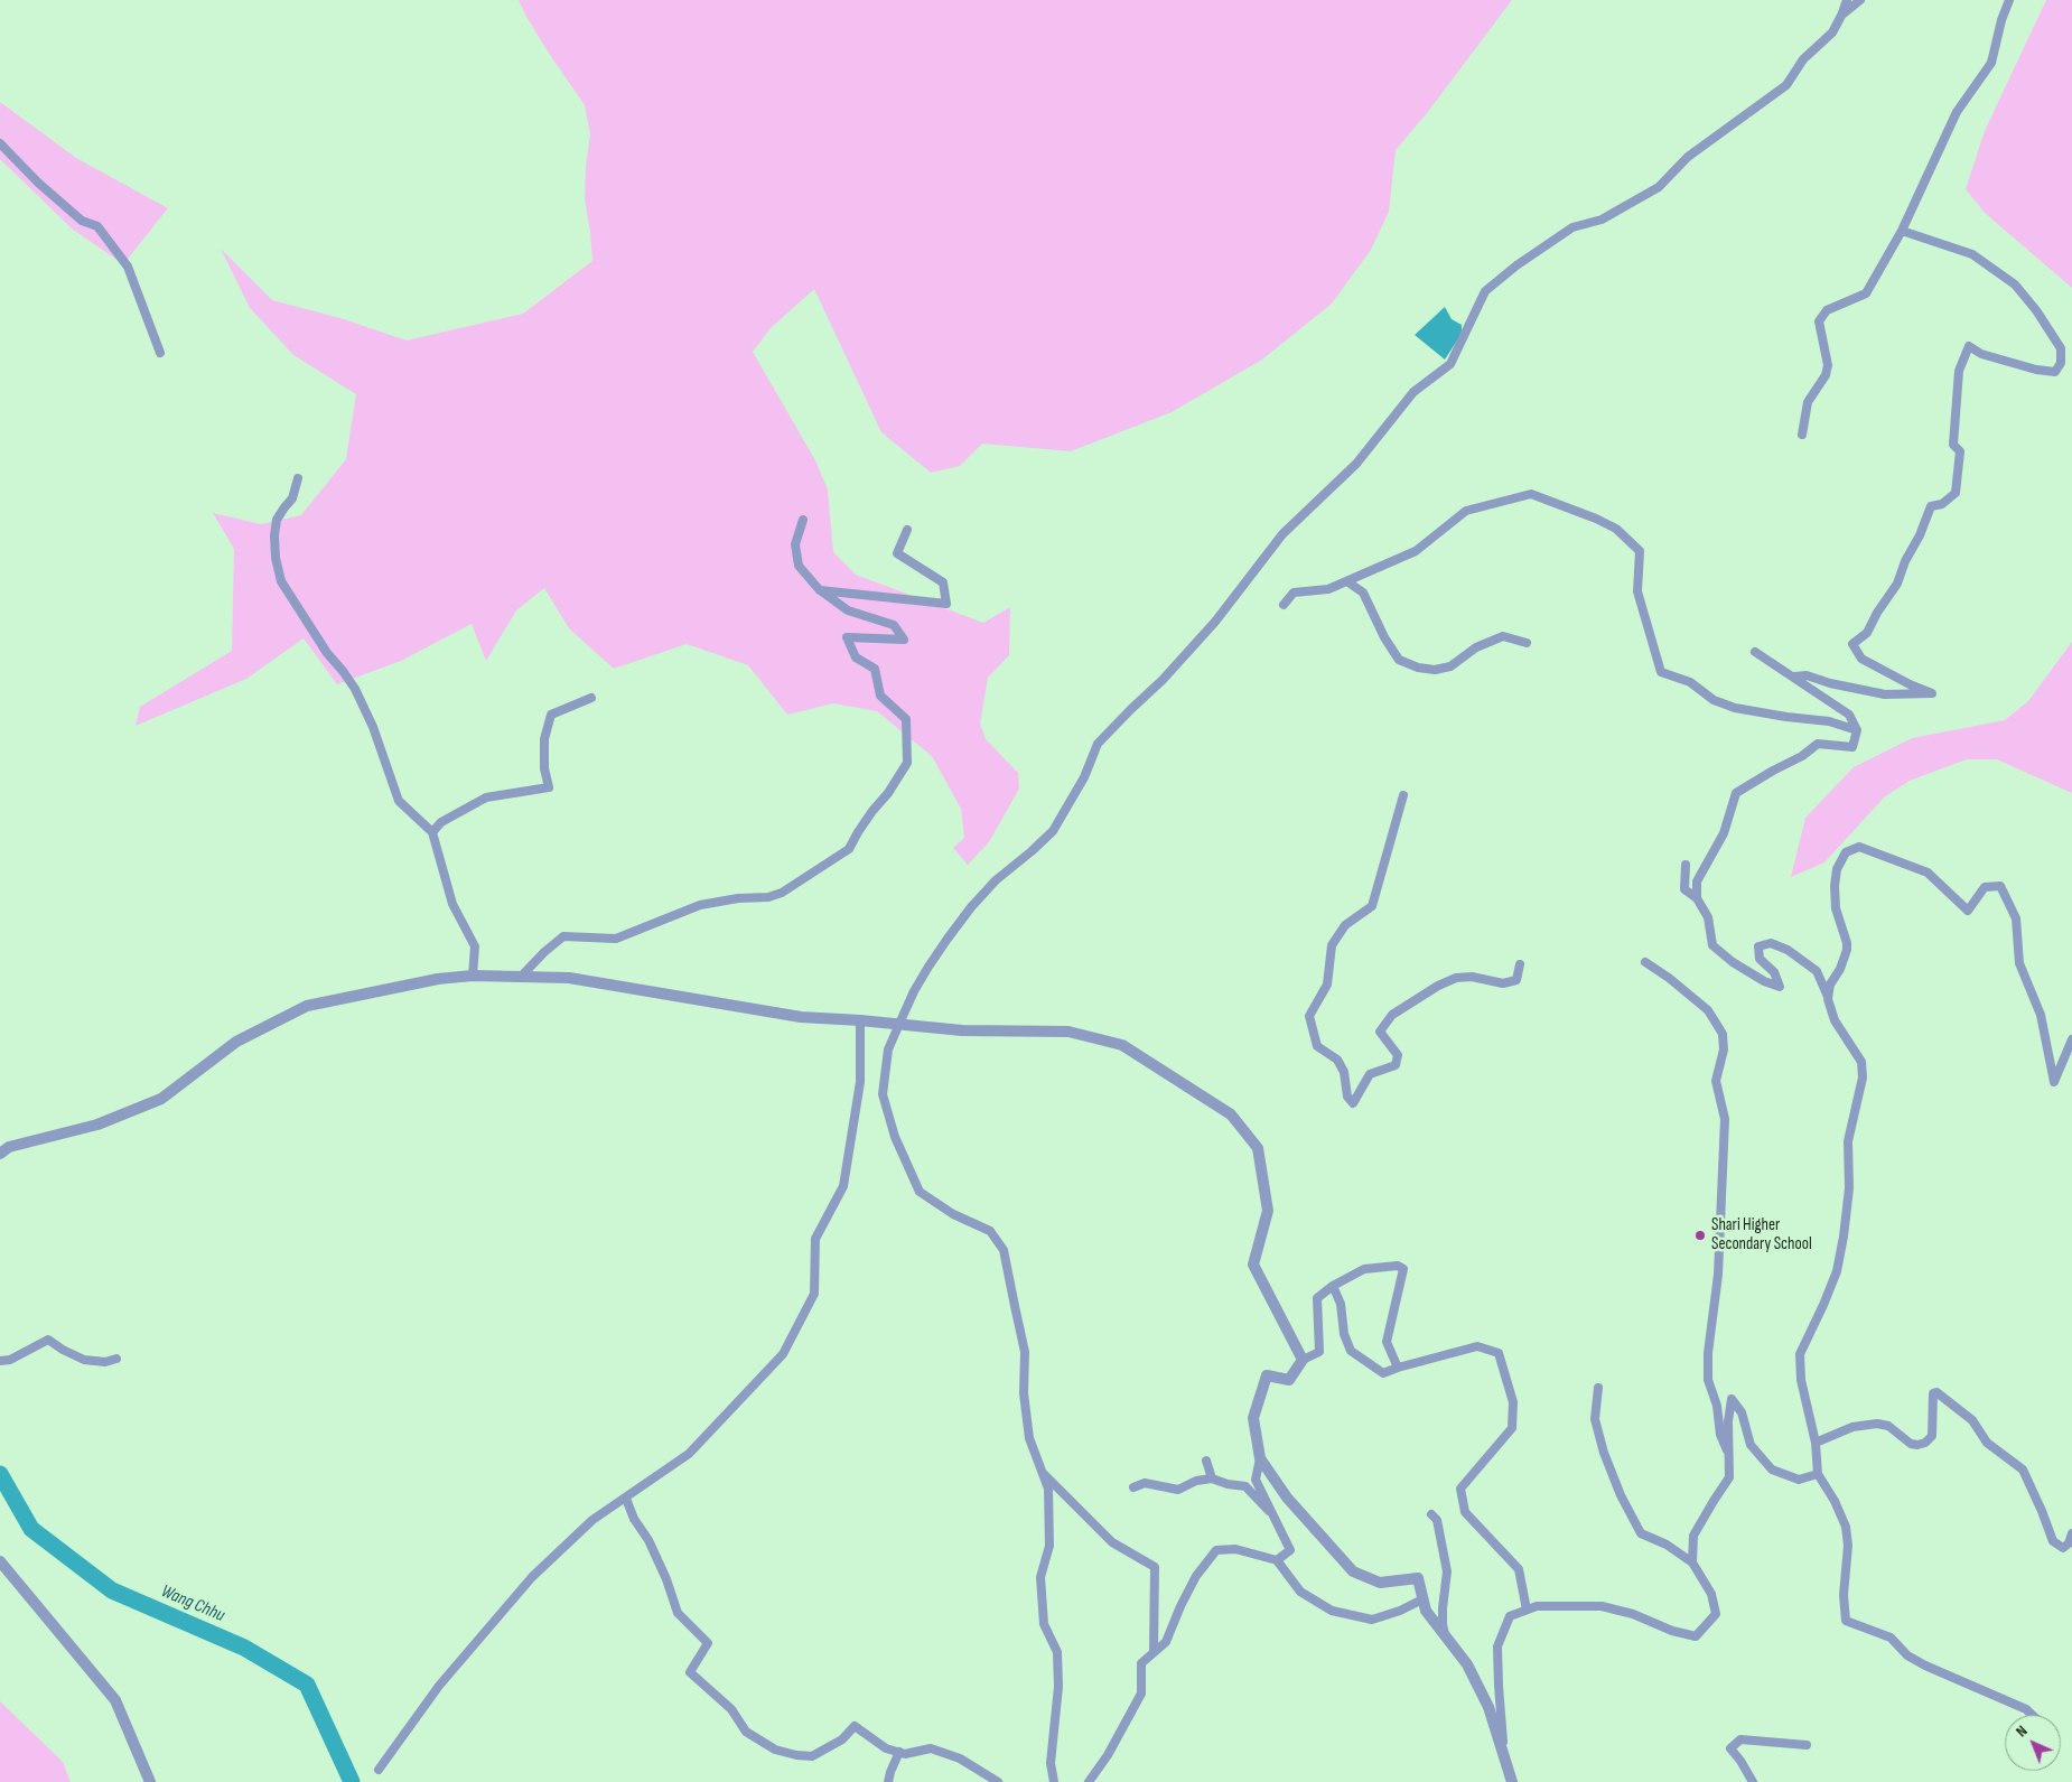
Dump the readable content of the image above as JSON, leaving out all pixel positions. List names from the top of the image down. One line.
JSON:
{"water":["Wang Chhu"],"places":["Shari Higher Secondary School"],"north":"top left"}
